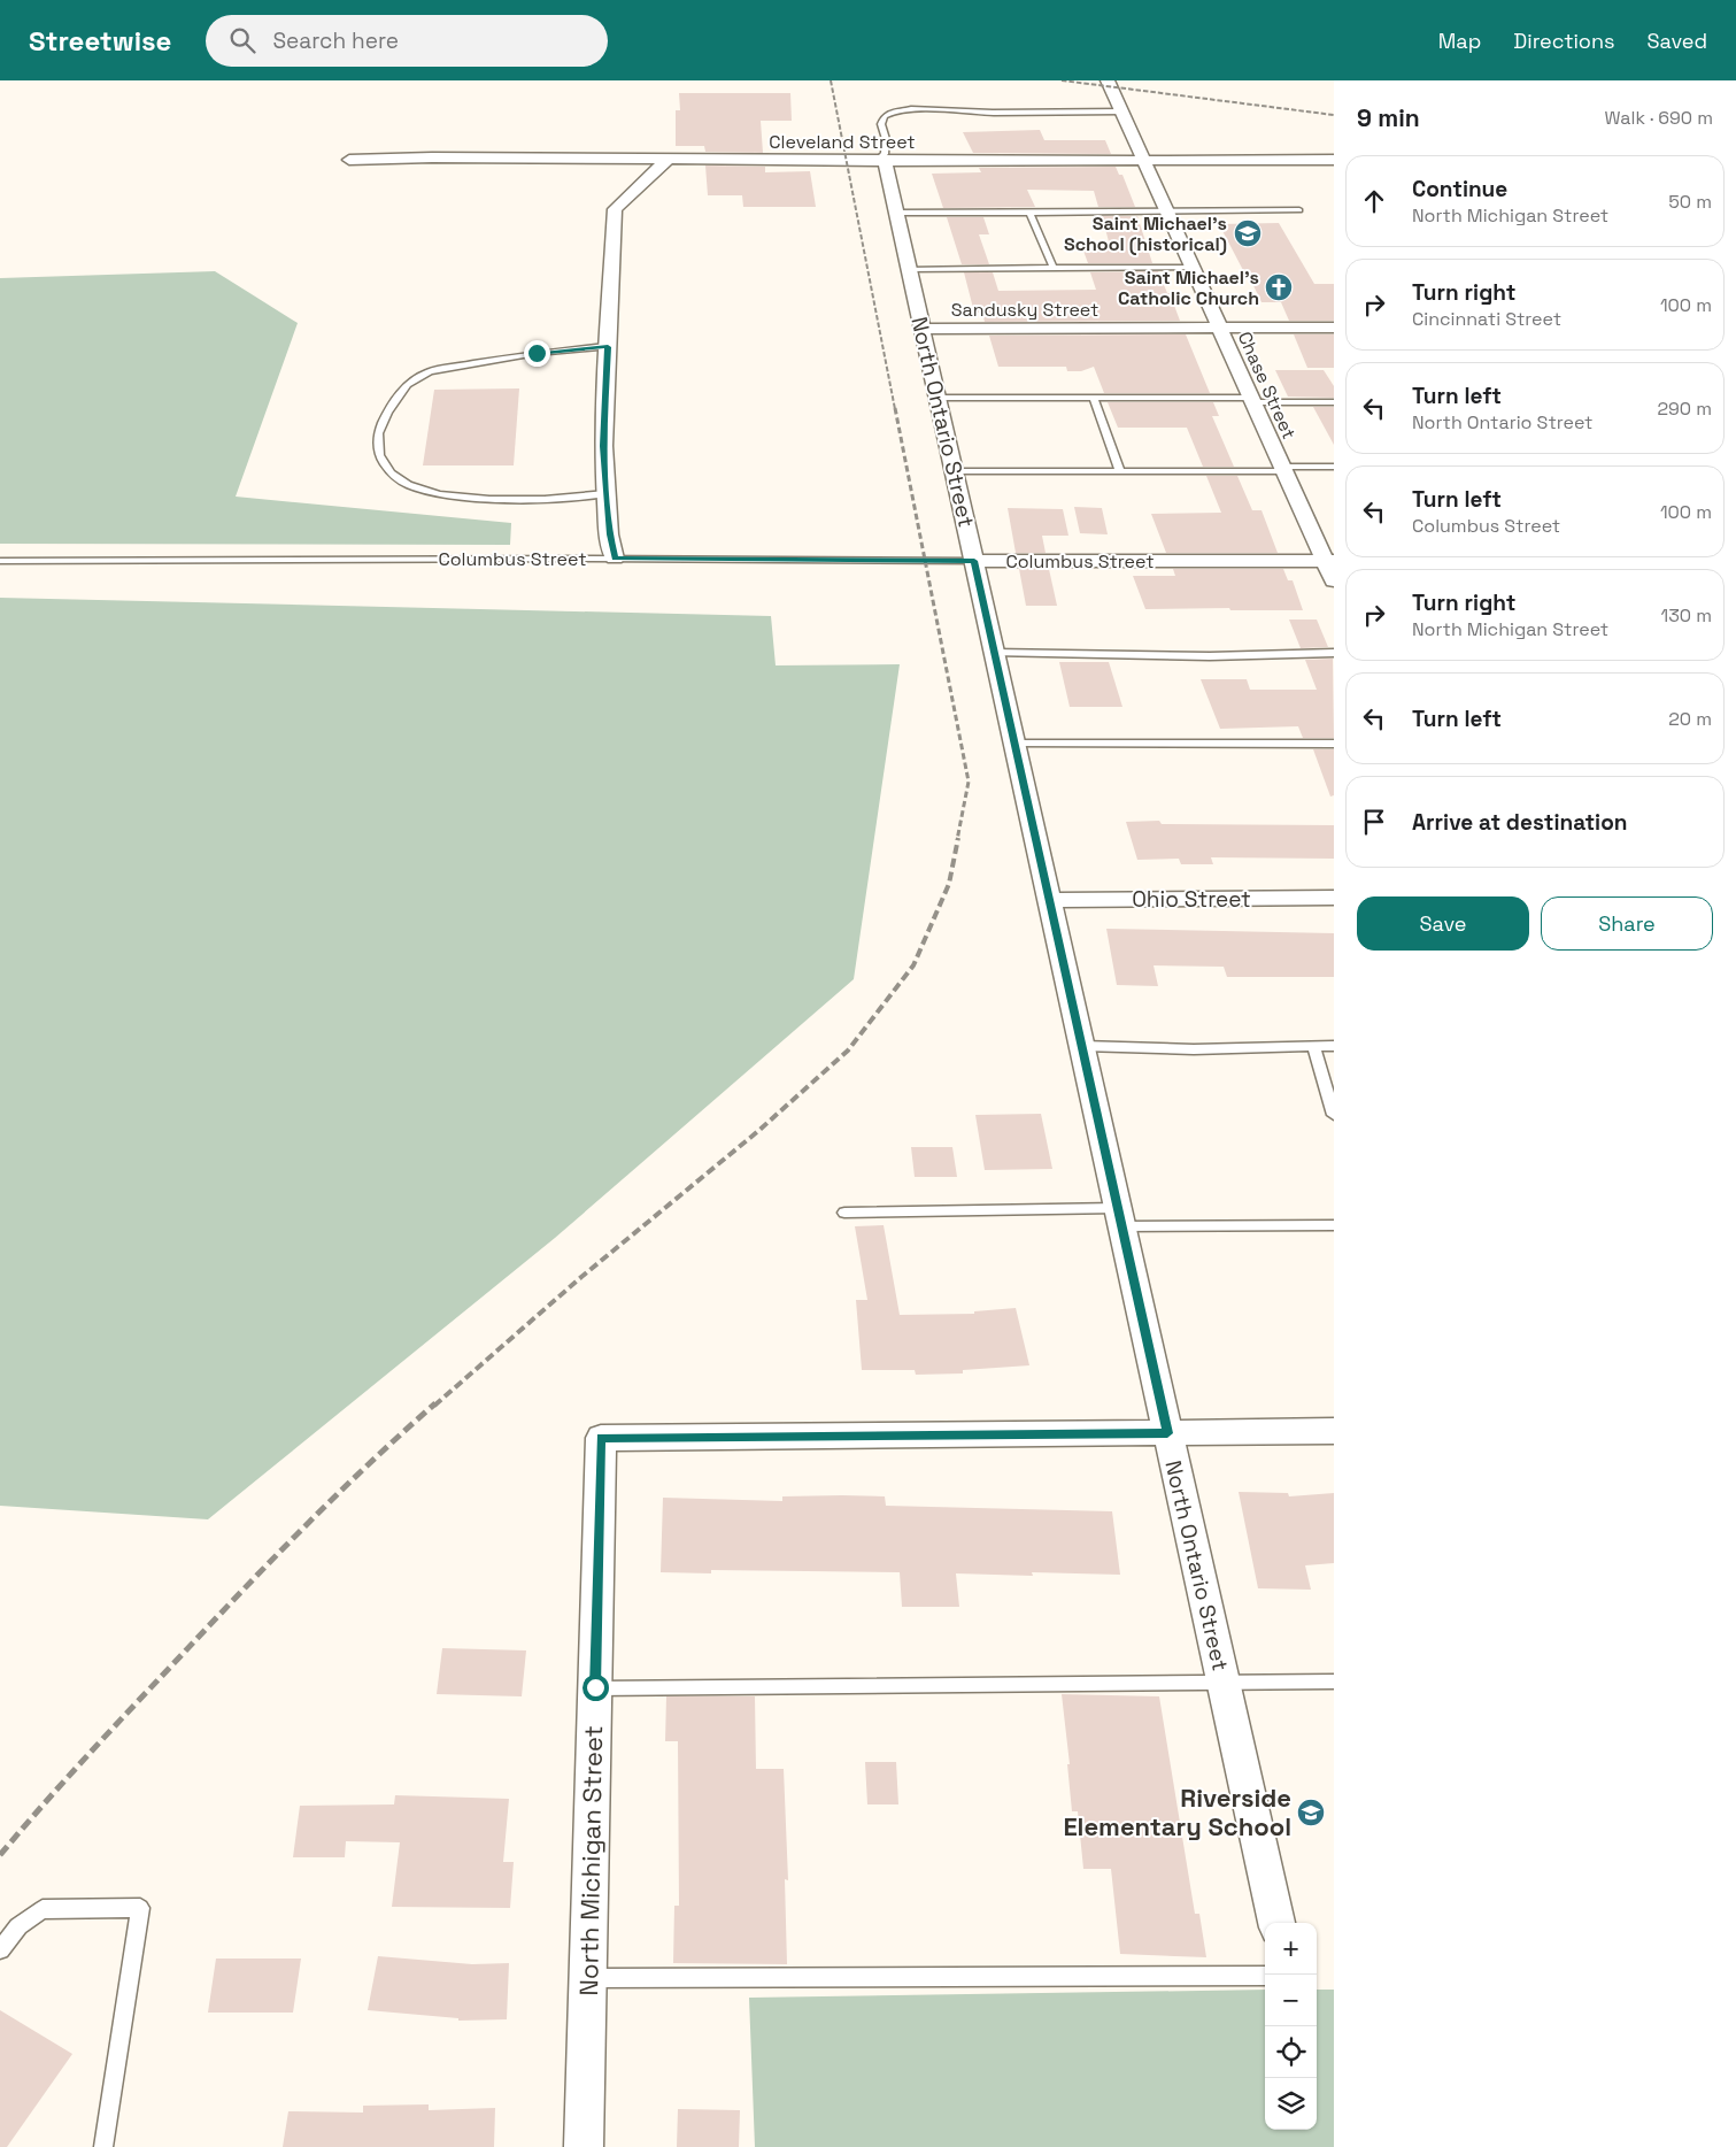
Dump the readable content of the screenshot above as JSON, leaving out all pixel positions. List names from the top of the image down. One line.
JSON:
{"streets":{"street":["Cleveland Street","Sandusky Street","Chase Street","North Ontario Street","Columbus Street","Ohio Street","North Michigan Street"]},"crossings":[["Cleveland Street","Chase Street"],["Cleveland Street","North Ontario Street"],["Sandusky Street","Chase Street"],["Sandusky Street","North Ontario Street"],["Chase Street","Columbus Street"],["North Ontario Street","Columbus Street"],["North Ontario Street","Ohio Street"],["North Ontario Street","North Michigan Street"]],"places":{"school or university":["Saint Michael's School (historical)","Riverside Elementary School"],"church":["Saint Michael's Catholic Church"]},"page":{"header":"Streetwise","search":"Search here","nav":["Map","Directions","Saved"],"heading":["9 min","Walk · 690 m"],"list":[["Continue","North Michigan Street","50 m"],["Turn right","Cincinnati Street","100 m"],["Turn left","North Ontario Street","290 m"],["Turn left","Columbus Street","100 m"],["Turn right","North Michigan Street","130 m"],["Turn left","20 m"],"Arrive at destination"],"buttons":["Save","Share"],"map_buttons":["+","−"]}}
